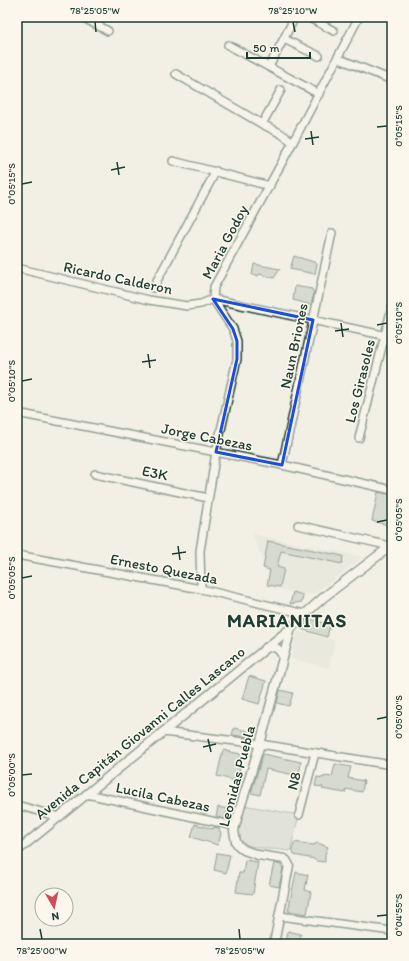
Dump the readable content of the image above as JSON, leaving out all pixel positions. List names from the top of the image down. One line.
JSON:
{"streets":{"street":["Maria Godoy","Ricardo Calderon","Naun Briones","Los Girasoles","Jorge Cabezas","E3K","Ernesto Quezada","Avenida Capitán Giovanni Calles Lascano","Leonidas Puebla","N8","Lucila Cabezas"]},"crossings":[["Maria Godoy","Ricardo Calderon"],["Maria Godoy","Jorge Cabezas"],["Maria Godoy","E3K"],["Maria Godoy","Ernesto Quezada"],["Naun Briones","Jorge Cabezas"],["Ernesto Quezada","Avenida Capitán Giovanni Calles Lascano"],["Avenida Capitán Giovanni Calles Lascano","Leonidas Puebla"],["Avenida Capitán Giovanni Calles Lascano","Lucila Cabezas"],["Leonidas Puebla","Lucila Cabezas"]],"districts":["MARIANITAS"],"scale_bar":"50 m","north":"bottom","coordinates":["78°25'05\"W","78°25'10\"W","0°05'15\"S","0°05'10\"S","0°05'05\"S","0°05'00\"S","0°04'55\"S","78°25'00\"W"]}
